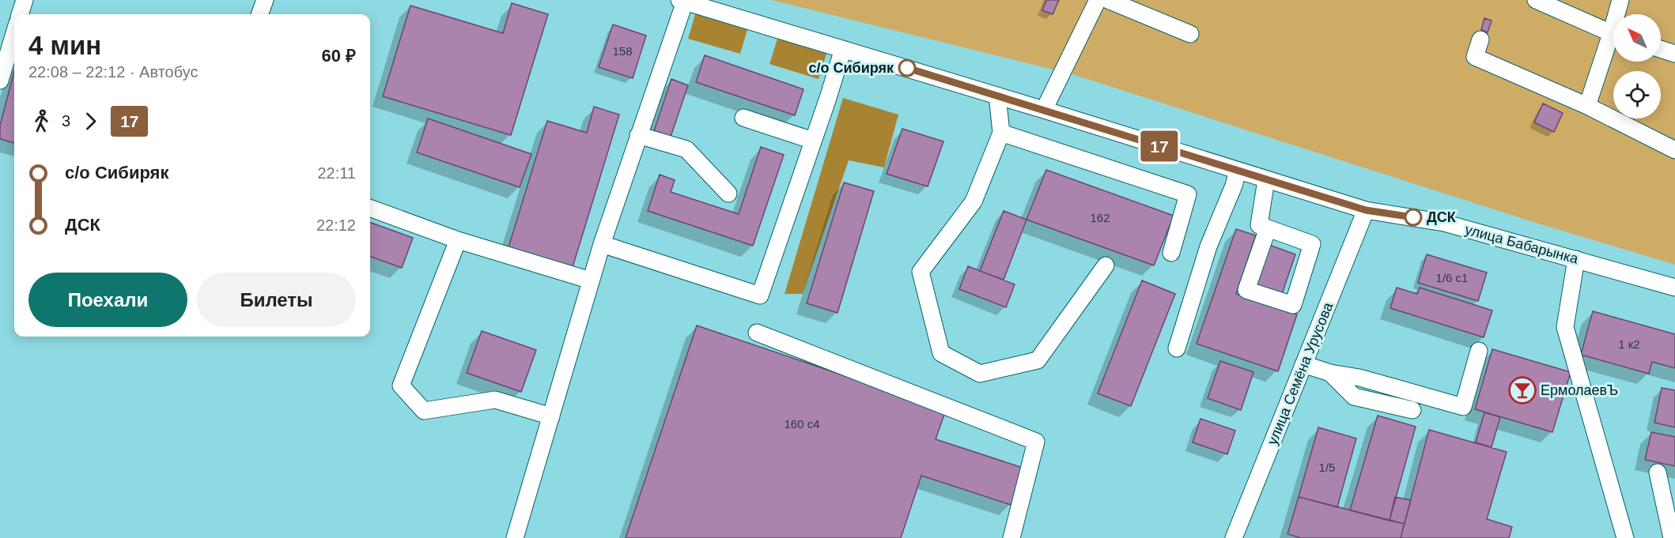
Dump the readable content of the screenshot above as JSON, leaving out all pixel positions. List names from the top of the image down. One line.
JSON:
{"streets":{"street":["улица Бабарынка","улица Семёна Урусова"]},"crossings":[["улица Бабарынка","улица Семёна Урусова"]],"places":{"other":["с/о Сибиряк","ДСК"],"bar":["ЕрмолаевЪ"]},"lines":["bus line 17"],"house_numbers":["158","162","1/6 с1","1 к2","160 с4","1/5"],"north":"top left","page":{"on_map":"17","heading":["4 мин","22:08 – 22:12 · Автобус","60 ₽"],"legs":["3","17"],"list":[{"name":"с/о Сибиряк","value":"22:11"},{"name":"ДСК","value":"22:12"}],"buttons":["Поехали","Билеты"]}}
